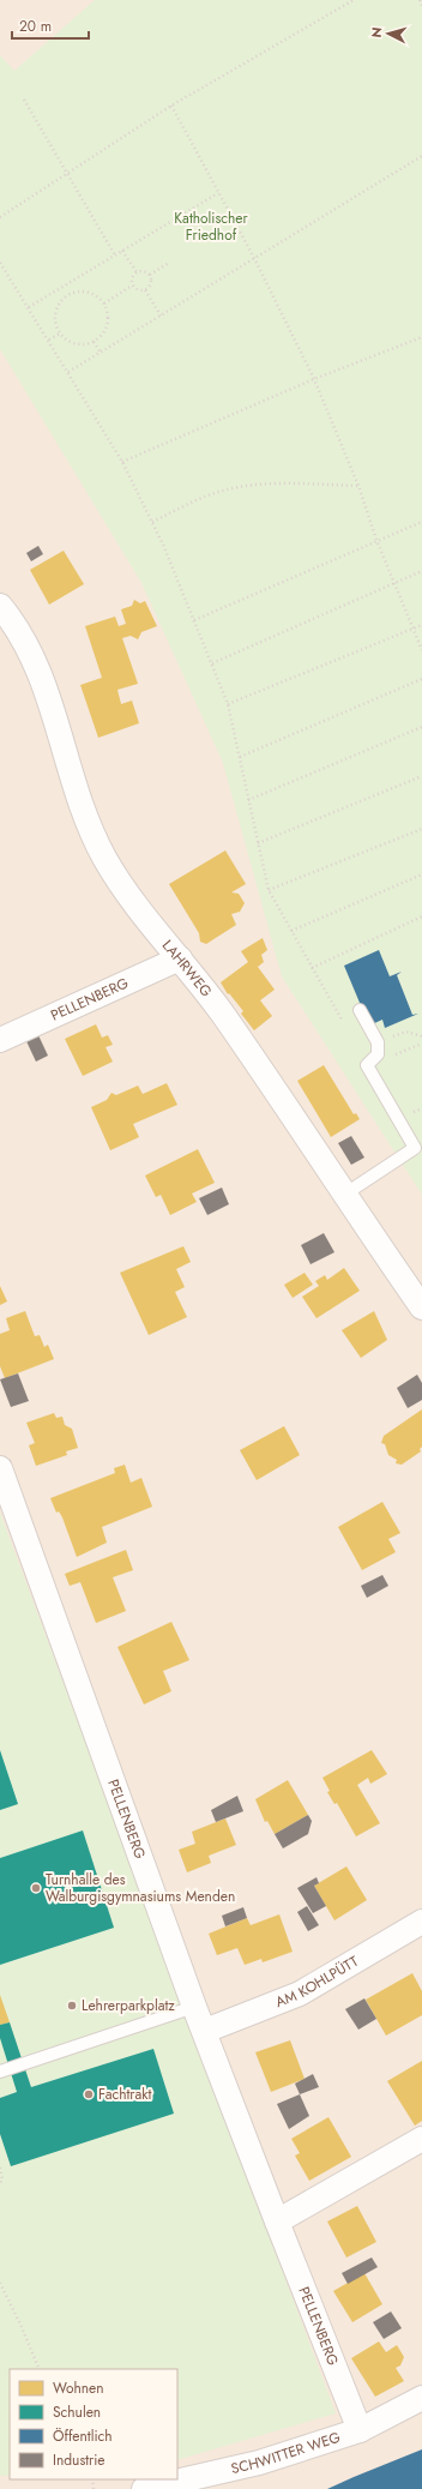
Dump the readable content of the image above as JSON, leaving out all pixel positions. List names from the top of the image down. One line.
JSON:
{"streets":{"street":["LAHRWEG","PELLENBERG","AM KOHLPÜTT","SCHWITTER WEG"]},"crossings":[["LAHRWEG","PELLENBERG"],["PELLENBERG","AM KOHLPÜTT"],["PELLENBERG","SCHWITTER WEG"]],"parks":["Katholischer Friedhof"],"places":["Turnhalle des Walburgisgymnasiums Menden","Lehrerparkplatz","Fachtrakt"],"legend":["Wohnen","Schulen","Öffentlich","Industrie"],"scale_bar":"20 m","north":"left"}
